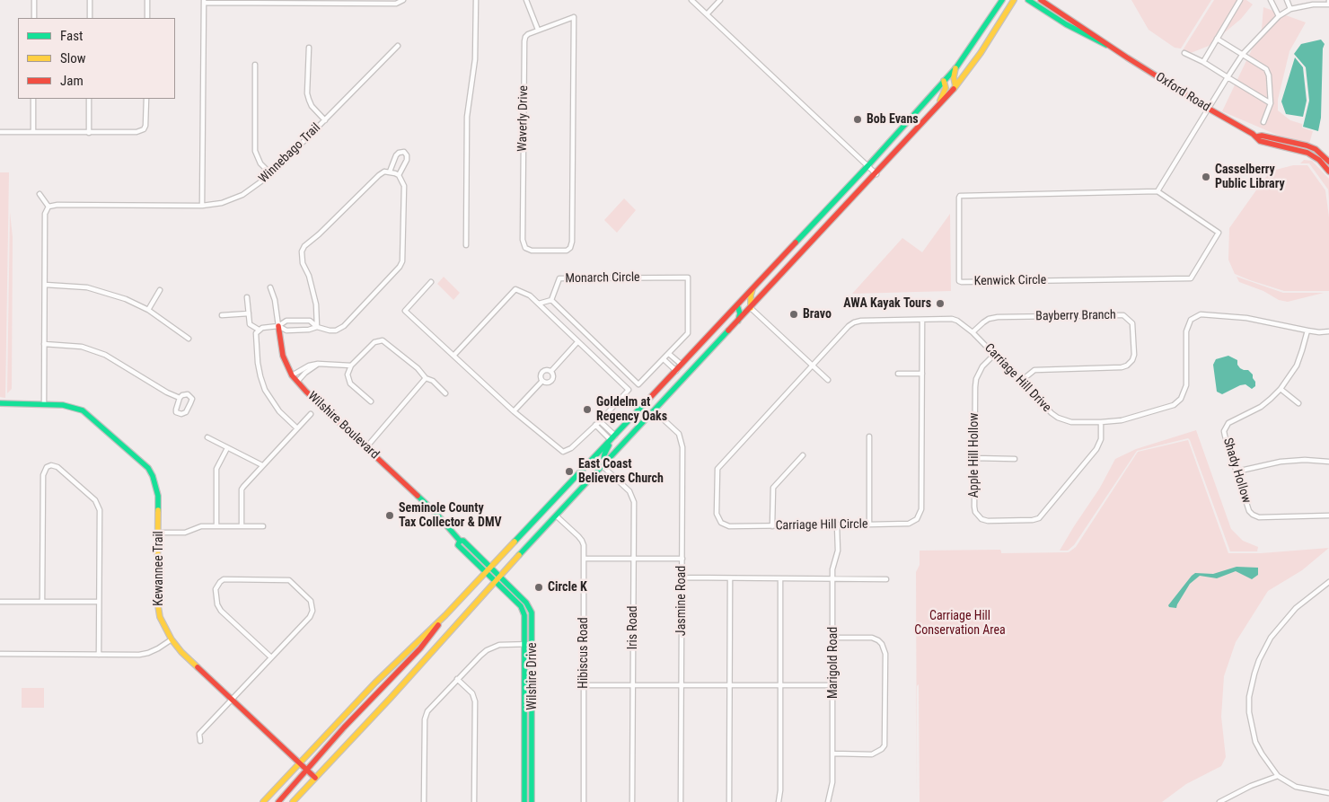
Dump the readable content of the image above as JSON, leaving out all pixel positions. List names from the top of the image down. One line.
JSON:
{"streets":{"main road":["Oxford Road","Wilshire Boulevard","Kewannee Trail","Wilshire Drive"],"street":["Waverly Drive","Winnebago Trail","Monarch Circle","Kenwick Circle","Bayberry Branch","Carriage Hill Drive","Apple Hill Hollow","Shady Hollow","Carriage Hill Circle","Jasmine Road","Iris Road","Hibiscus Road","Marigold Road"]},"crossings":[["Bayberry Branch","Carriage Hill Drive"],["Carriage Hill Drive","Apple Hill Hollow"],["Carriage Hill Drive","Shady Hollow"],["Carriage Hill Drive","Carriage Hill Circle"],["Wilshire Boulevard","Wilshire Drive"],["Carriage Hill Circle","Marigold Road"]],"parks":["Carriage Hill Conservation Area"],"places":["Bob Evans","Casselberry Public Library","AWA Kayak Tours","Bravo","Goldelm at Regency Oaks","East Coast Believers Church","Seminole County Tax Collector & DMV","Circle K"],"legend":["Fast","Slow","Jam"]}
